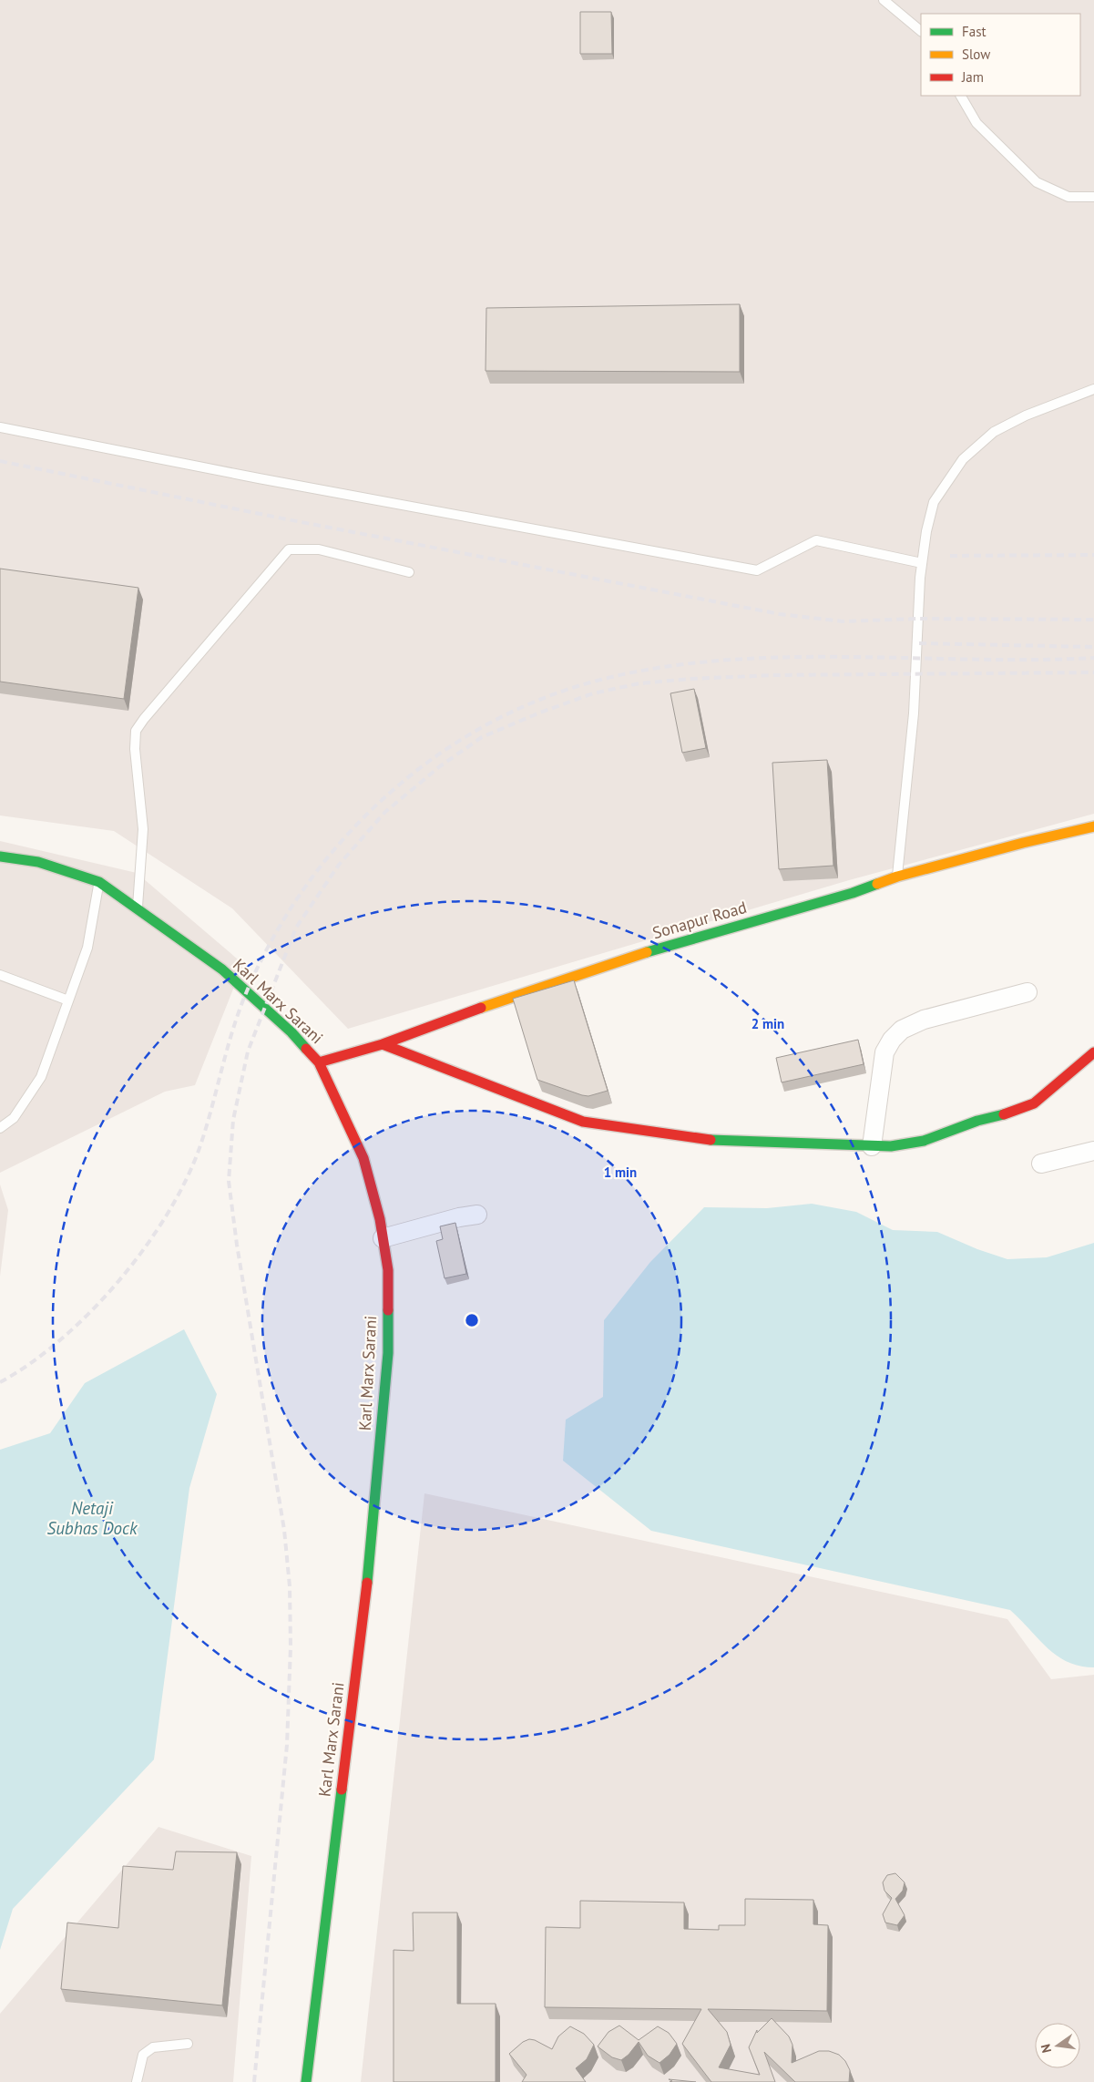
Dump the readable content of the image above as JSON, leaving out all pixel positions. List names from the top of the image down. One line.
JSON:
{"streets":{"street":["Sonapur Road","Karl Marx Sarani"]},"crossings":[["Sonapur Road","Karl Marx Sarani"]],"water":["Netaji Subhas Dock"],"legend":["Fast","Slow","Jam"],"north":"left","rings":["2 min","1 min"]}
